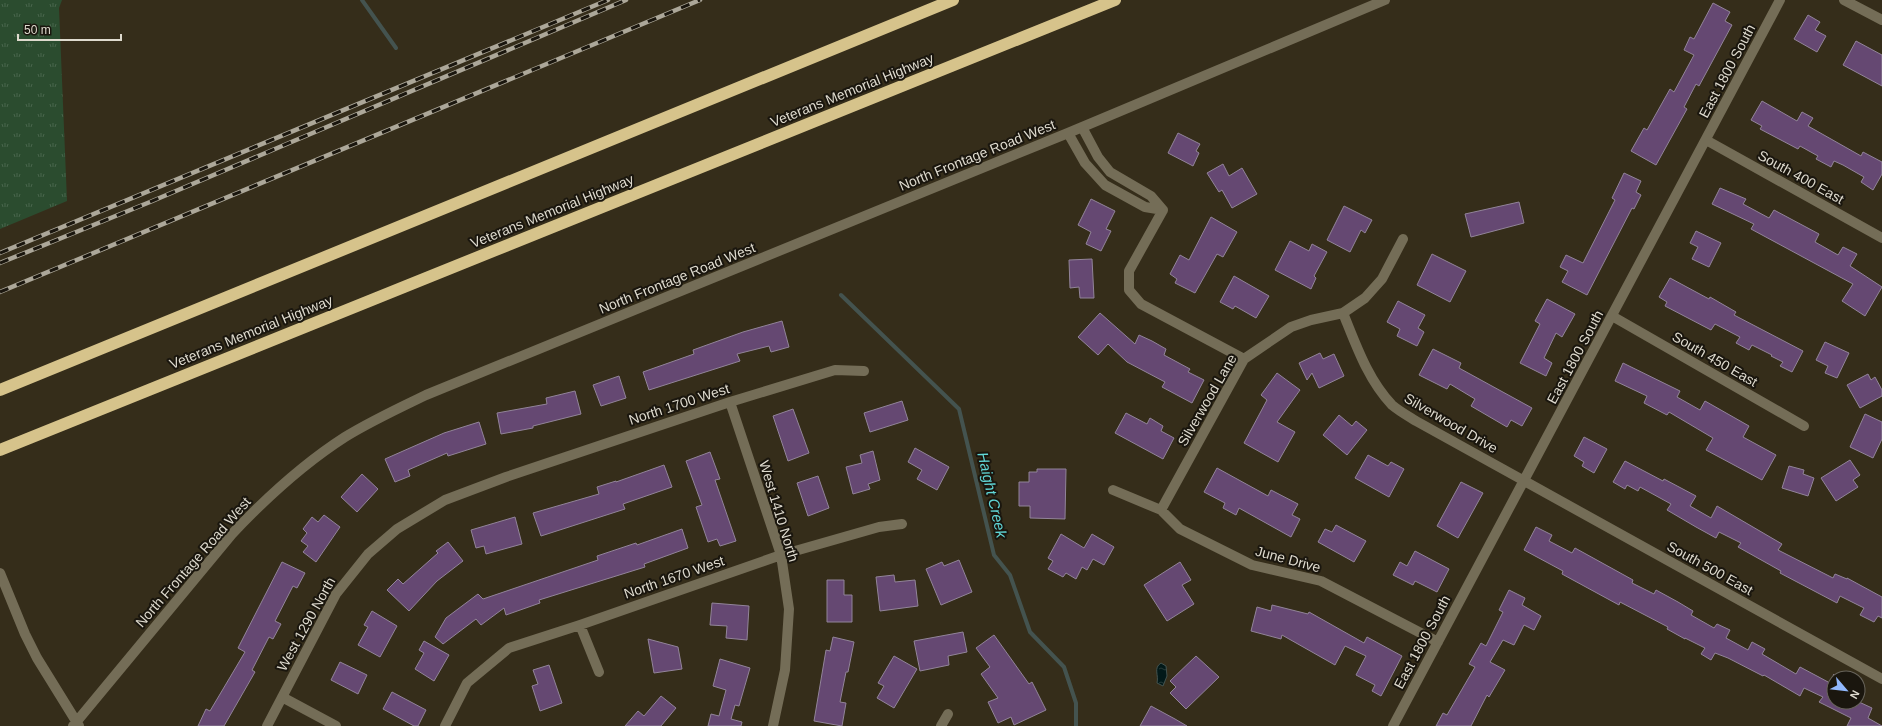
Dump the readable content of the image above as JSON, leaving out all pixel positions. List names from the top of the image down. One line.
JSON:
{"streets":{"highway":["Veterans Memorial Highway"],"street":["East 1800 South","North Frontage Road West","South 400 East","South 450 East","Silverwood Lane","North 1700 West","Silverwood Drive","West 1410 North","June Drive","South 500 East","North 1670 West","West 1290 North"]},"crossings":[["East 1800 South","South 400 East"],["East 1800 South","South 450 East"],["East 1800 South","Silverwood Drive"],["East 1800 South","June Drive"],["East 1800 South","South 500 East"],["Silverwood Lane","Silverwood Drive"],["Silverwood Lane","June Drive"],["North 1700 West","West 1410 North"],["North 1700 West","West 1290 North"],["Silverwood Drive","South 500 East"],["West 1410 North","North 1670 West"]],"water":["Haight Creek"],"scale_bar":"50 m","north":"bottom right"}
